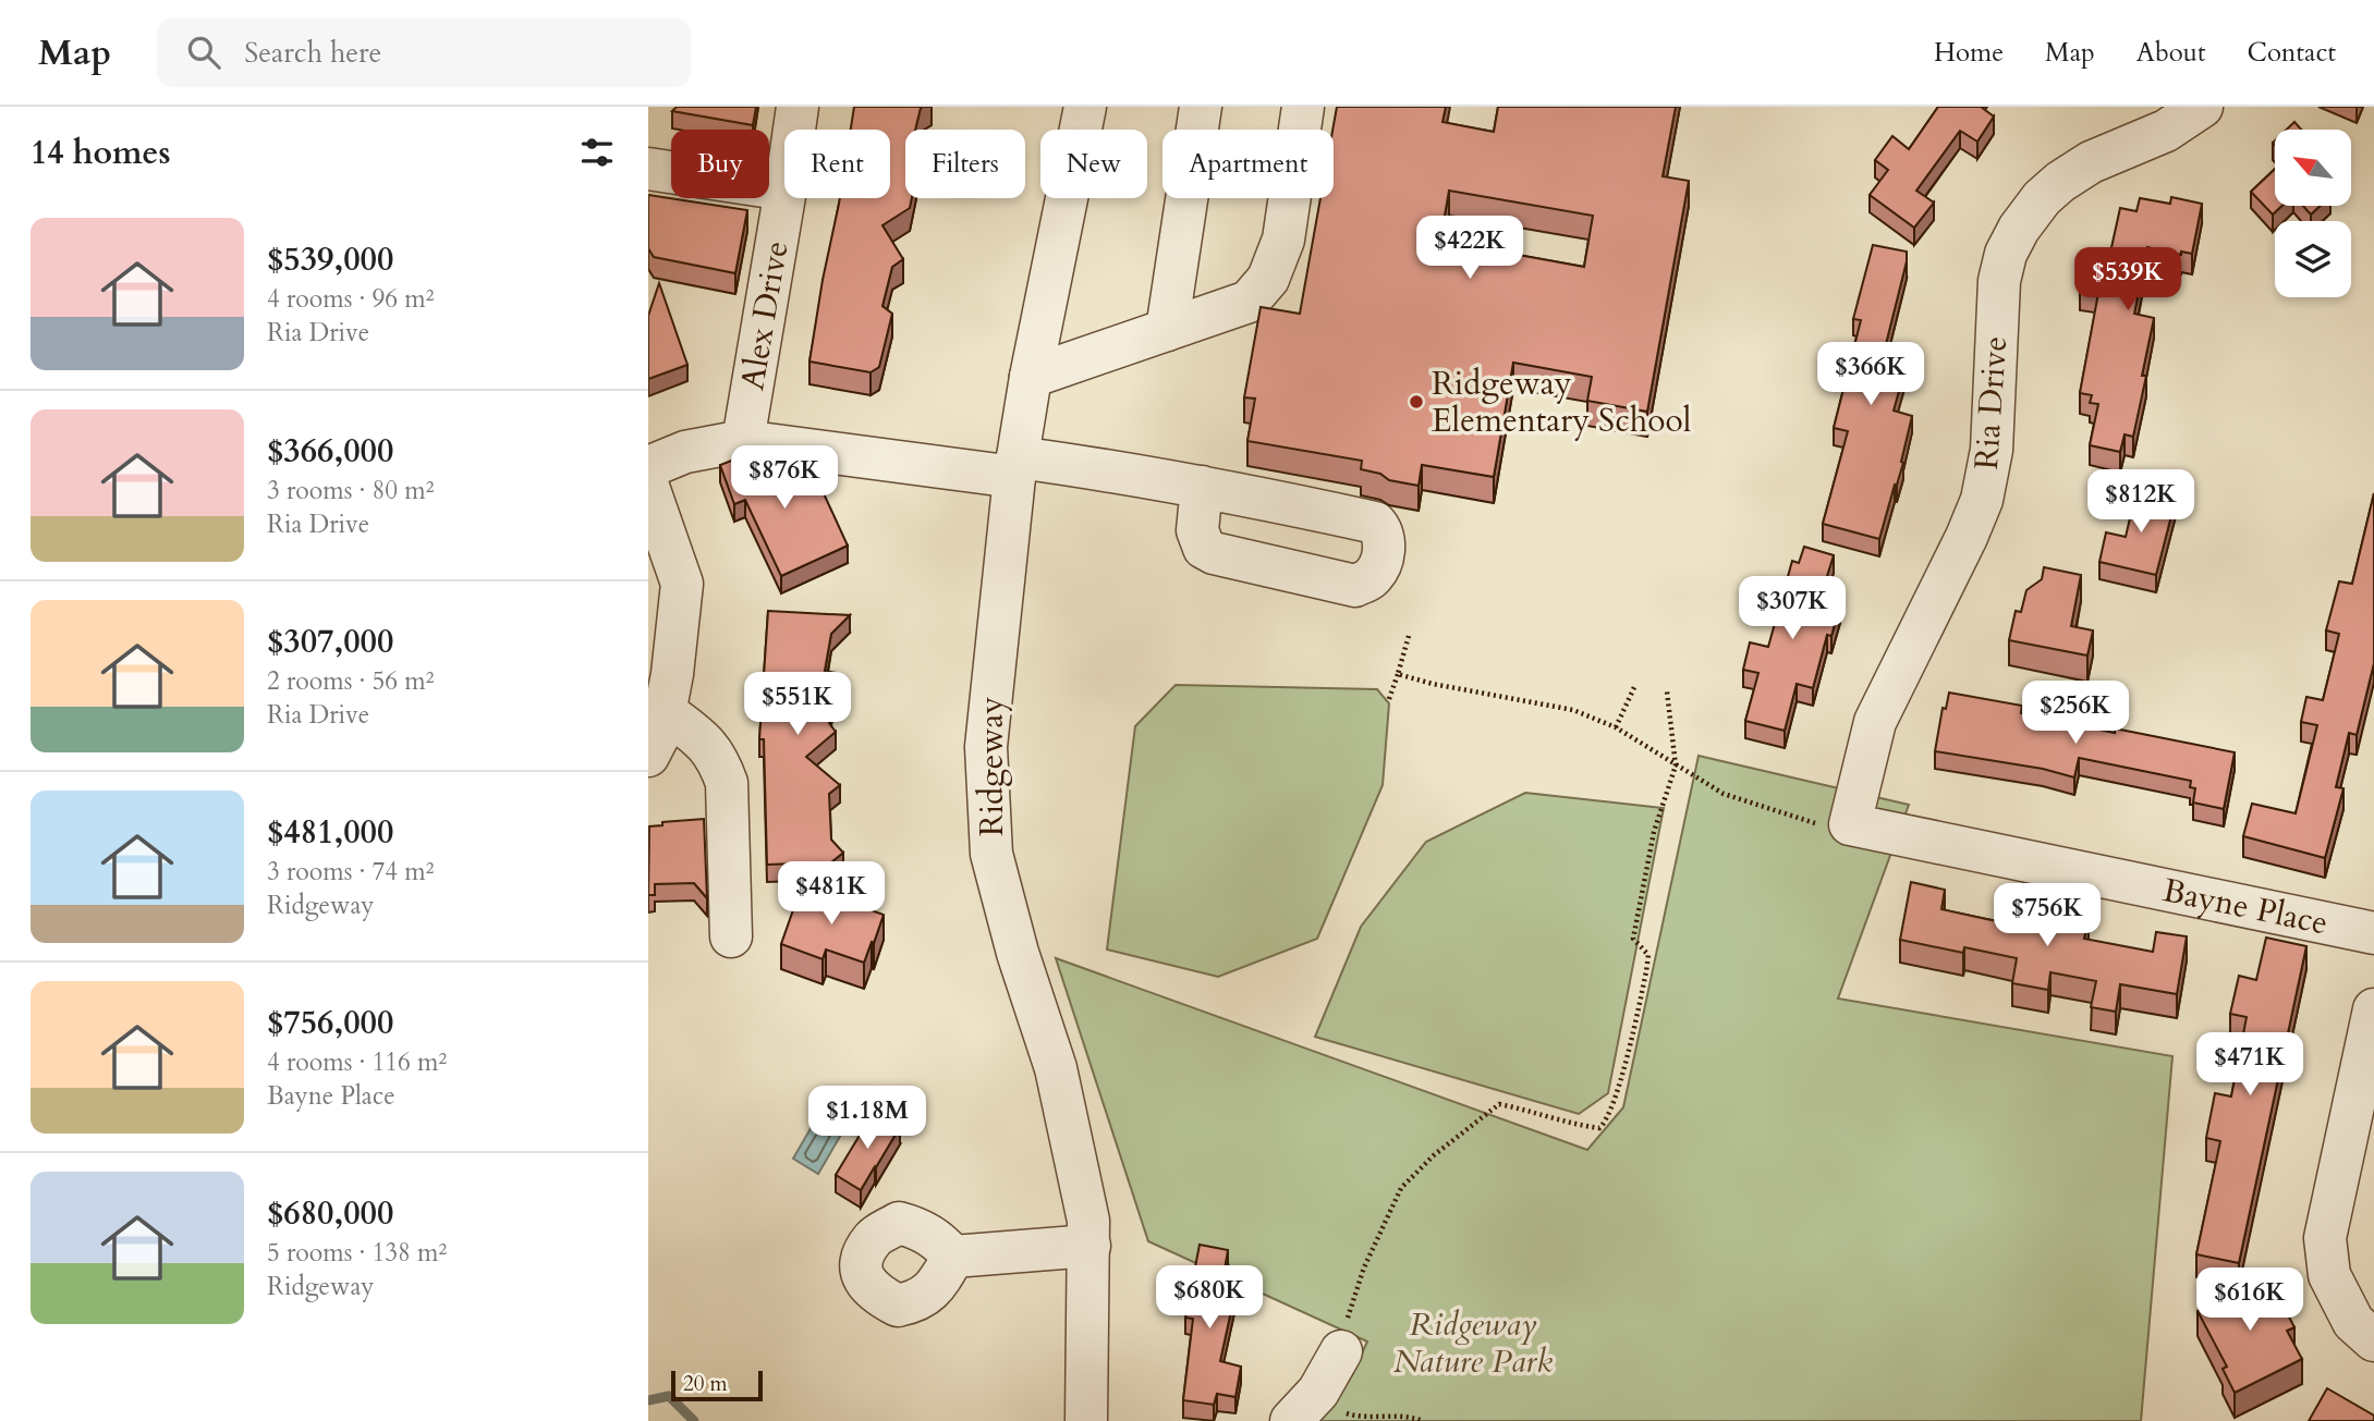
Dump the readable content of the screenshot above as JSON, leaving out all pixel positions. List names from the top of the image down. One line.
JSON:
{"streets":{"street":["Alex Drive","Ria Drive","Ridgeway","Bayne Place"]},"crossings":[["Ria Drive","Bayne Place"]],"parks":["Ridgeway Nature Park"],"places":["Ridgeway Elementary School"],"scale_bar":"20 m","north":"top left","page":{"header":"Map","search":"Search here","nav":["Home","Map","About","Contact"],"heading":"14 homes","chip":["Buy","Rent","Filters","New","Apartment"],"list":[{"name":"$539,000","note":"4 rooms · 96 m² · Ria Drive"},{"name":"$366,000","note":"3 rooms · 80 m² · Ria Drive"},{"name":"$307,000","note":"2 rooms · 56 m² · Ria Drive"},{"name":"$481,000","note":"3 rooms · 74 m² · Ridgeway"},{"name":"$756,000","note":"4 rooms · 116 m² · Bayne Place"},{"name":"$680,000","note":"5 rooms · 138 m² · Ridgeway"}],"price":["$422K","$539K","$366K","$876K","$812K","$307K","$551K","$256K","$481K","$756K","$471K","$1.18M","$680K","$616K"],"scale":"20 m"}}
